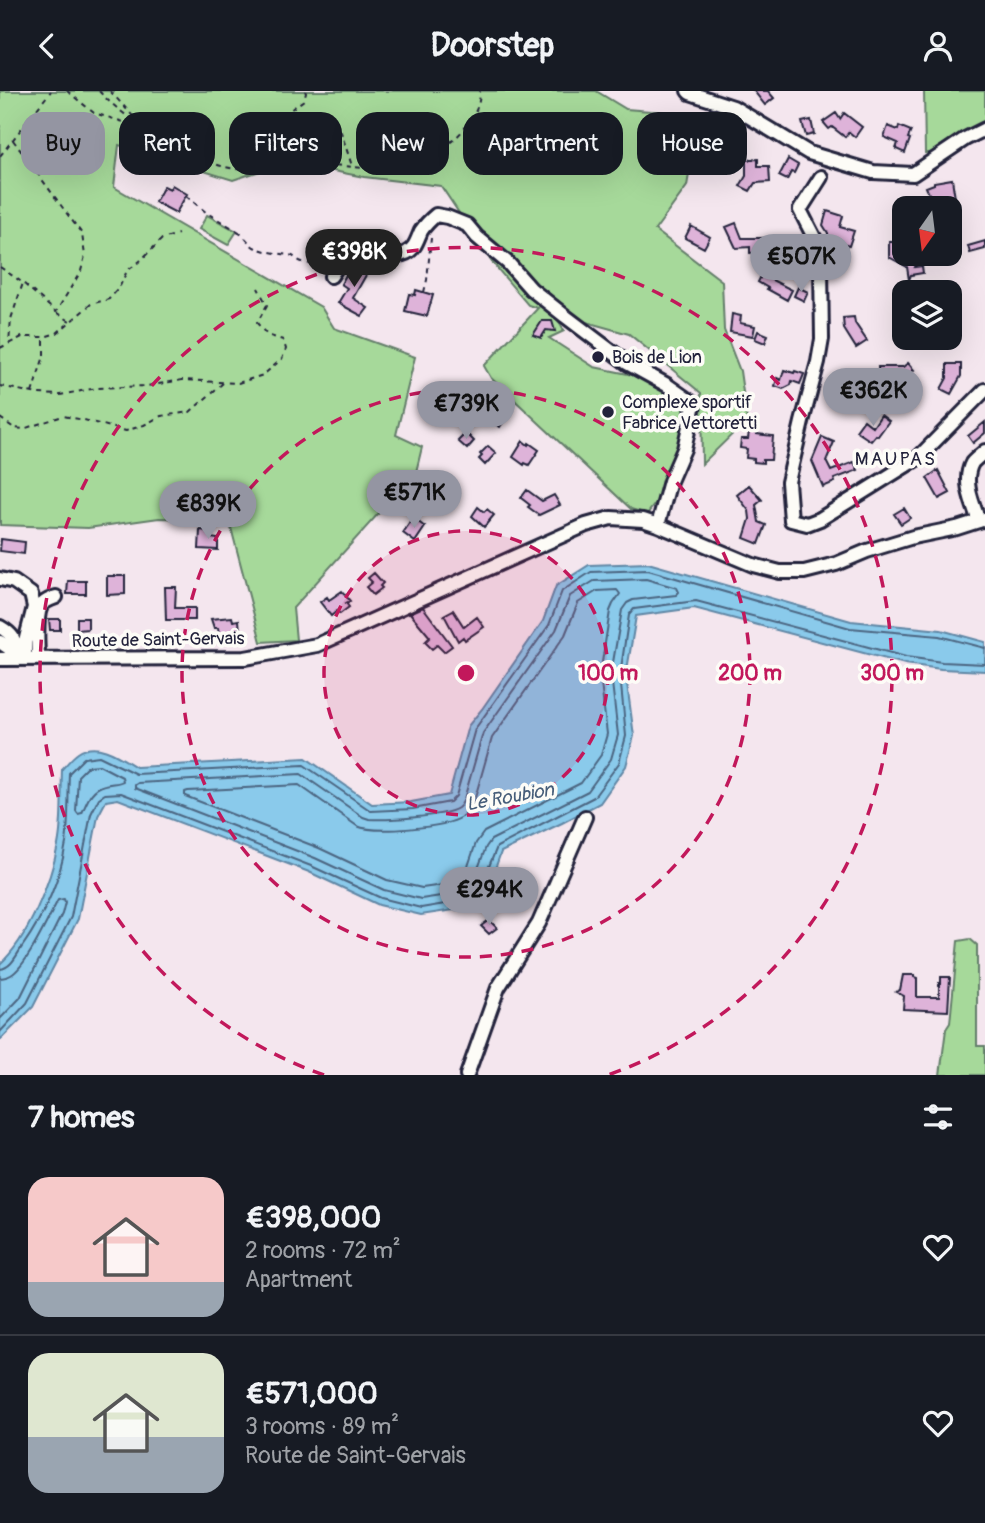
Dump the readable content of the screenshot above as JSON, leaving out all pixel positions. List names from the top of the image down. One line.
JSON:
{"streets":{"street":["Route de Saint-Gervais"]},"districts":["MAUPAS"],"water":["Le Roubion"],"places":["Bois de Lion","Complexe sportif Fabrice Vettoretti"],"north":"bottom","page":{"header":"Doorstep","chip":["Buy","Rent","Filters","New","Apartment","House"],"price":["€398K","€507K","€362K","€739K","€571K","€839K","€294K"],"heading":"7 homes","list":[{"name":"€398,000","note":"2 rooms · 72 m² · Apartment"},{"name":"€571,000","note":"3 rooms · 89 m² · Route de Saint-Gervais"}]},"rings":["100 m","200 m","300 m"]}
